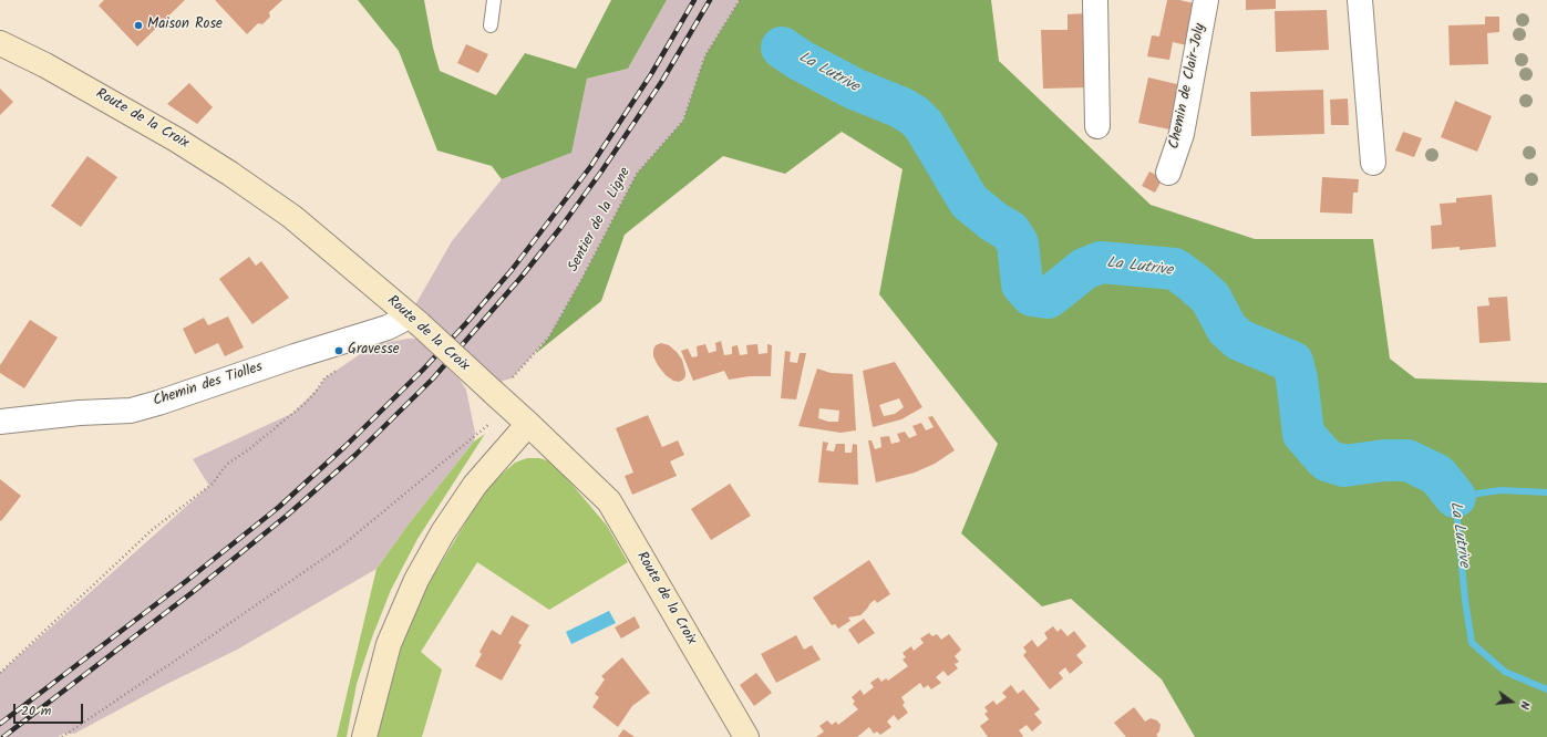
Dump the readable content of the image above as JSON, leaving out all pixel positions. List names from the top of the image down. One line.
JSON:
{"streets":{"street":["Chemin de Clair-Joly","Route de la Croix","Chemin des Tiolles"],"path":["Sentier de la Ligne"]},"crossings":[["Route de la Croix","Sentier de la Ligne"],["Route de la Croix","Chemin des Tiolles"]],"water":["La Lutrive"],"places":["Maison Rose","Gravesse"],"scale_bar":"20 m","north":"right"}
